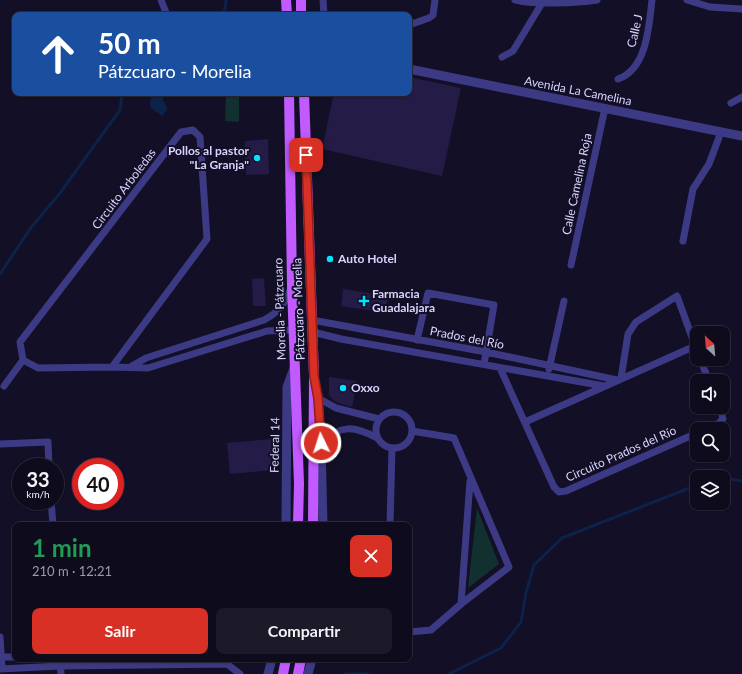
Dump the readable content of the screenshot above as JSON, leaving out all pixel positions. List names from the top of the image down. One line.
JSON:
{"streets":{"main road":["Morelia - Pátzcuaro","Pátzcuaro - Morelia"],"street":["Calle J","Avenida La Camelina","Calle Camelina Roja","Circuito Arboledas","Prados del Río","Federal 14","Circuito Prados del Río"]},"crossings":[["Avenida La Camelina","Calle Camelina Roja"],["Morelia - Pátzcuaro","Federal 14"],["Pátzcuaro - Morelia","Prados del Río"]],"places":{"other":["Pollos al pastor \"La Granja\"","Auto Hotel","Oxxo"],"health":["Farmacia Guadalajara"]},"north":"top left","page":{"turn":["50 m","Pátzcuaro - Morelia"],"speed":"33 km/h","limit":"40","heading":["1 min","210 m · 12:21"],"buttons":["Salir","Compartir"]}}
